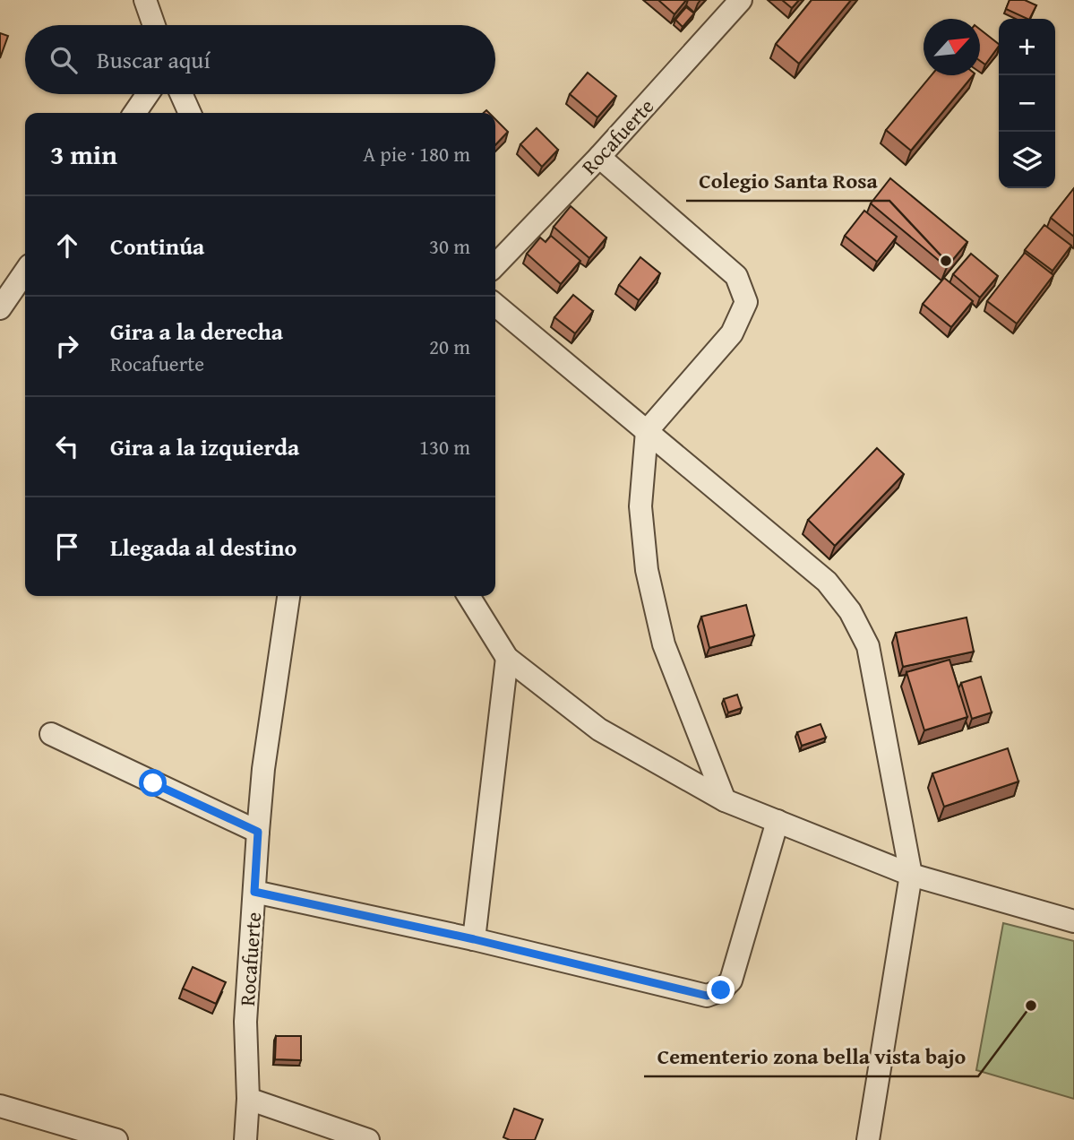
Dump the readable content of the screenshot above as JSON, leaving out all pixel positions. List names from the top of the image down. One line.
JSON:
{"streets":{"street":["Rocafuerte"]},"places":["Colegio Santa Rosa","Cementerio zona bella vista bajo"],"north":"top right","page":{"map_buttons":["+","−"],"search":"Buscar aquí","heading":["3 min","A pie · 180 m"],"list":[["Continúa","30 m"],["Gira a la derecha","Rocafuerte","20 m"],["Gira a la izquierda","130 m"],"Llegada al destino"]}}
